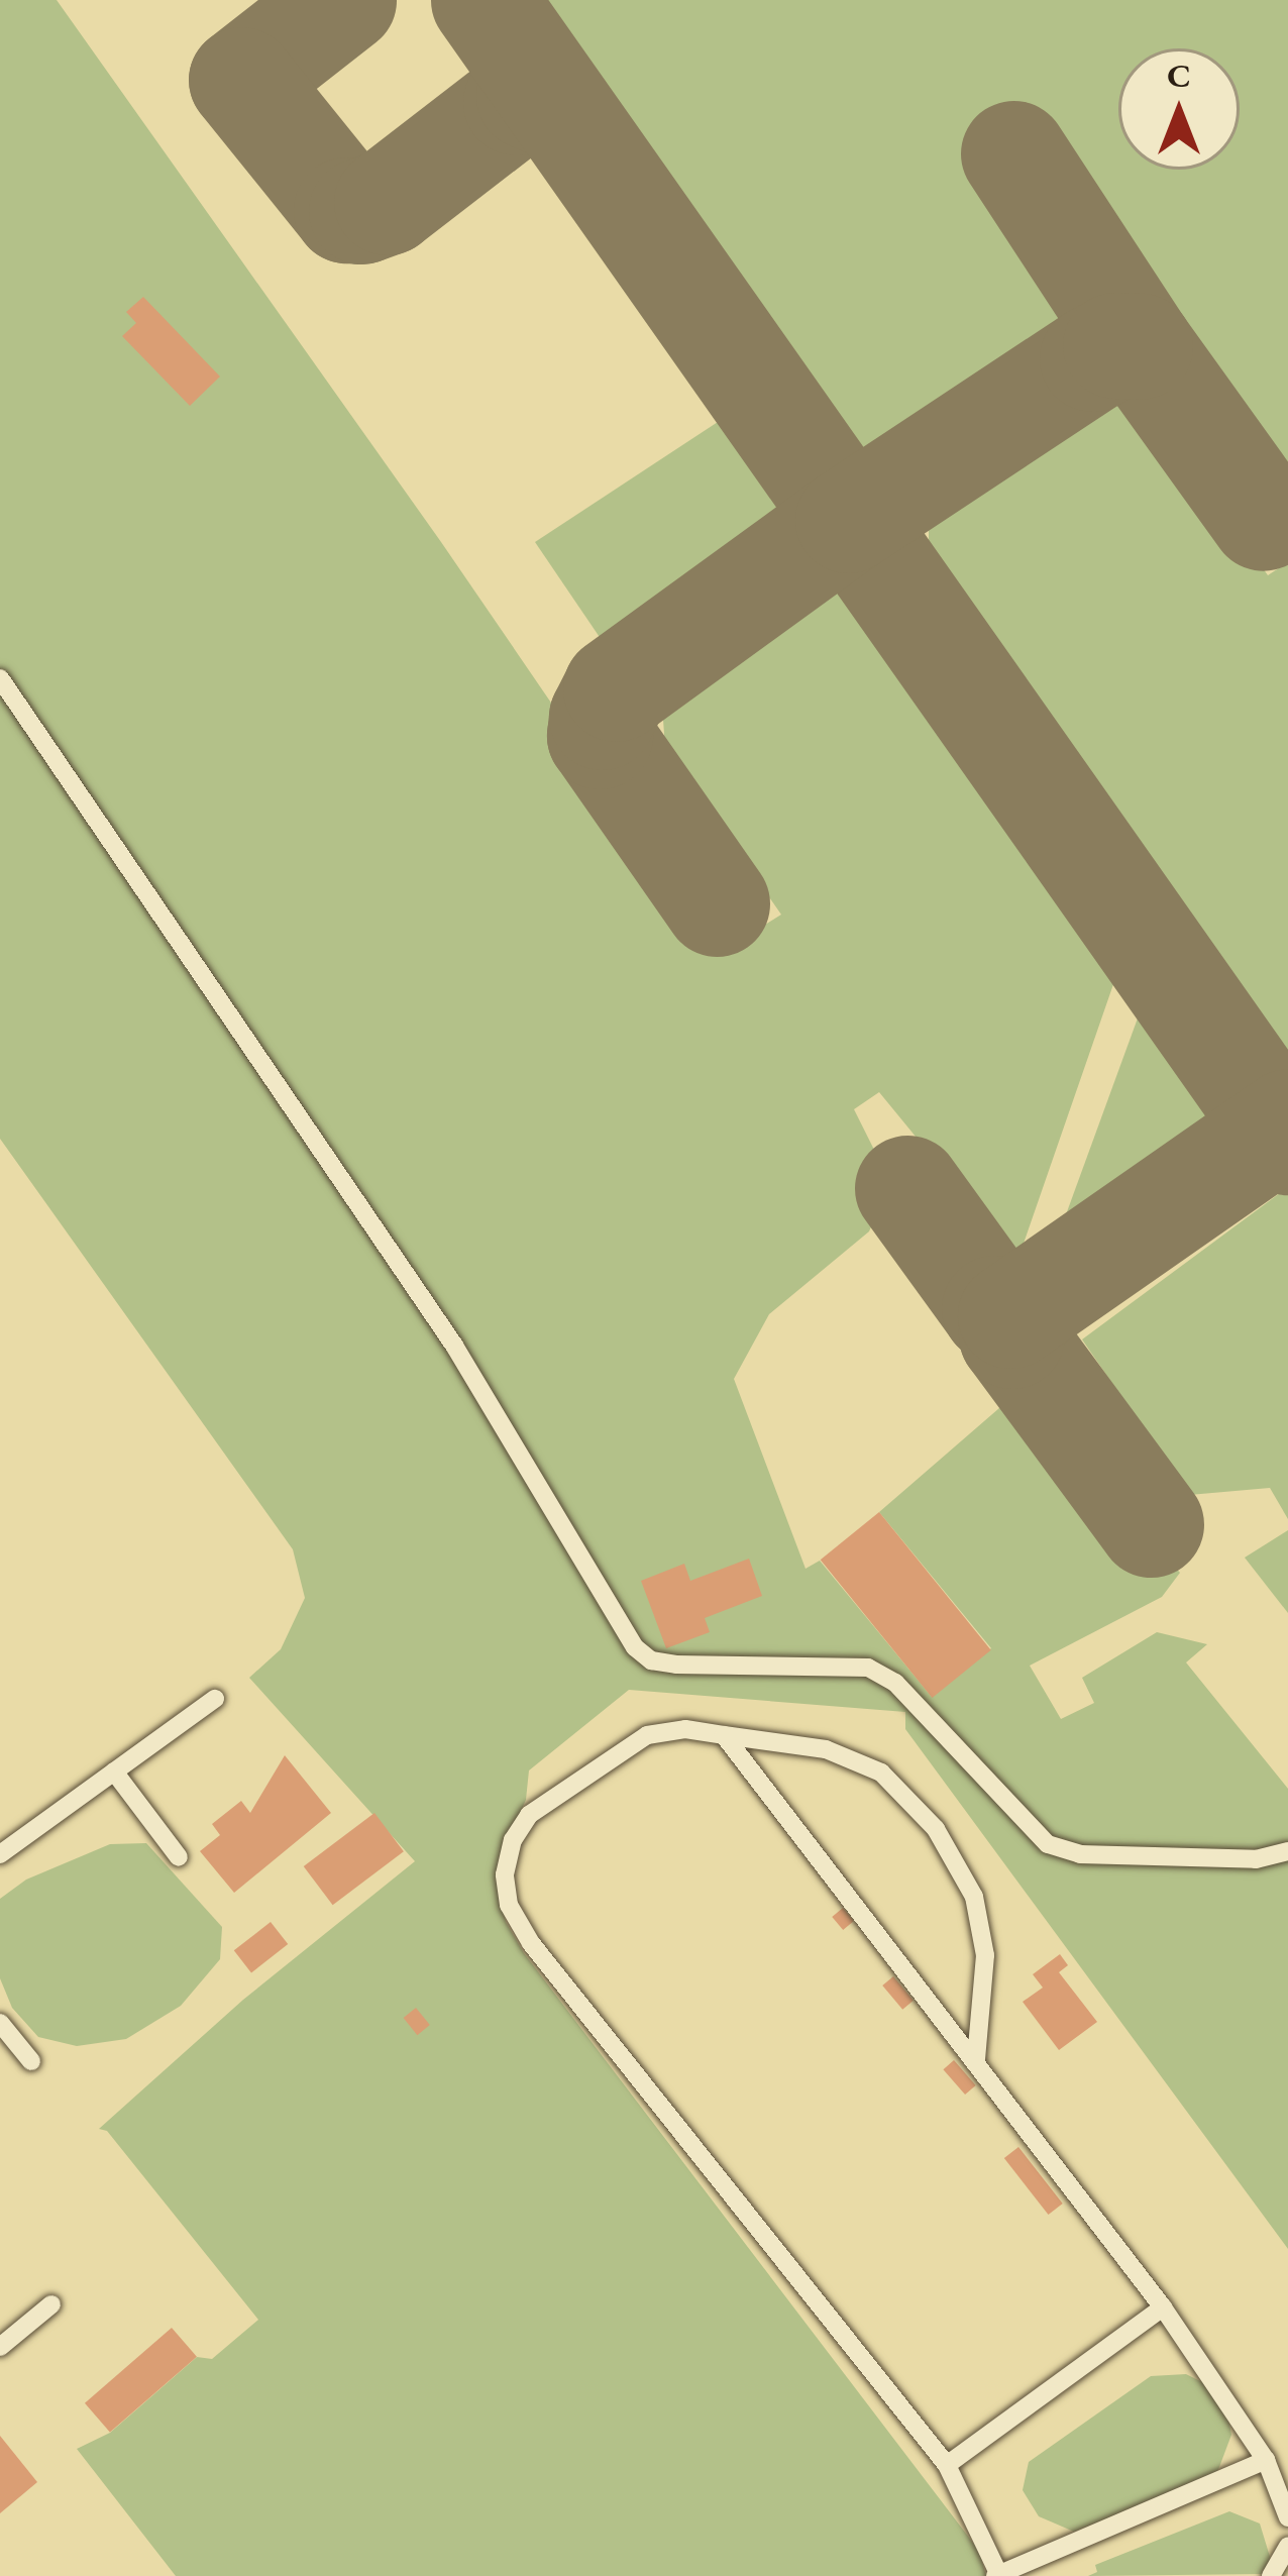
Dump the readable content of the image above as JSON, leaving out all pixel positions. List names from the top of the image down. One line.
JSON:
{"north":"top"}
